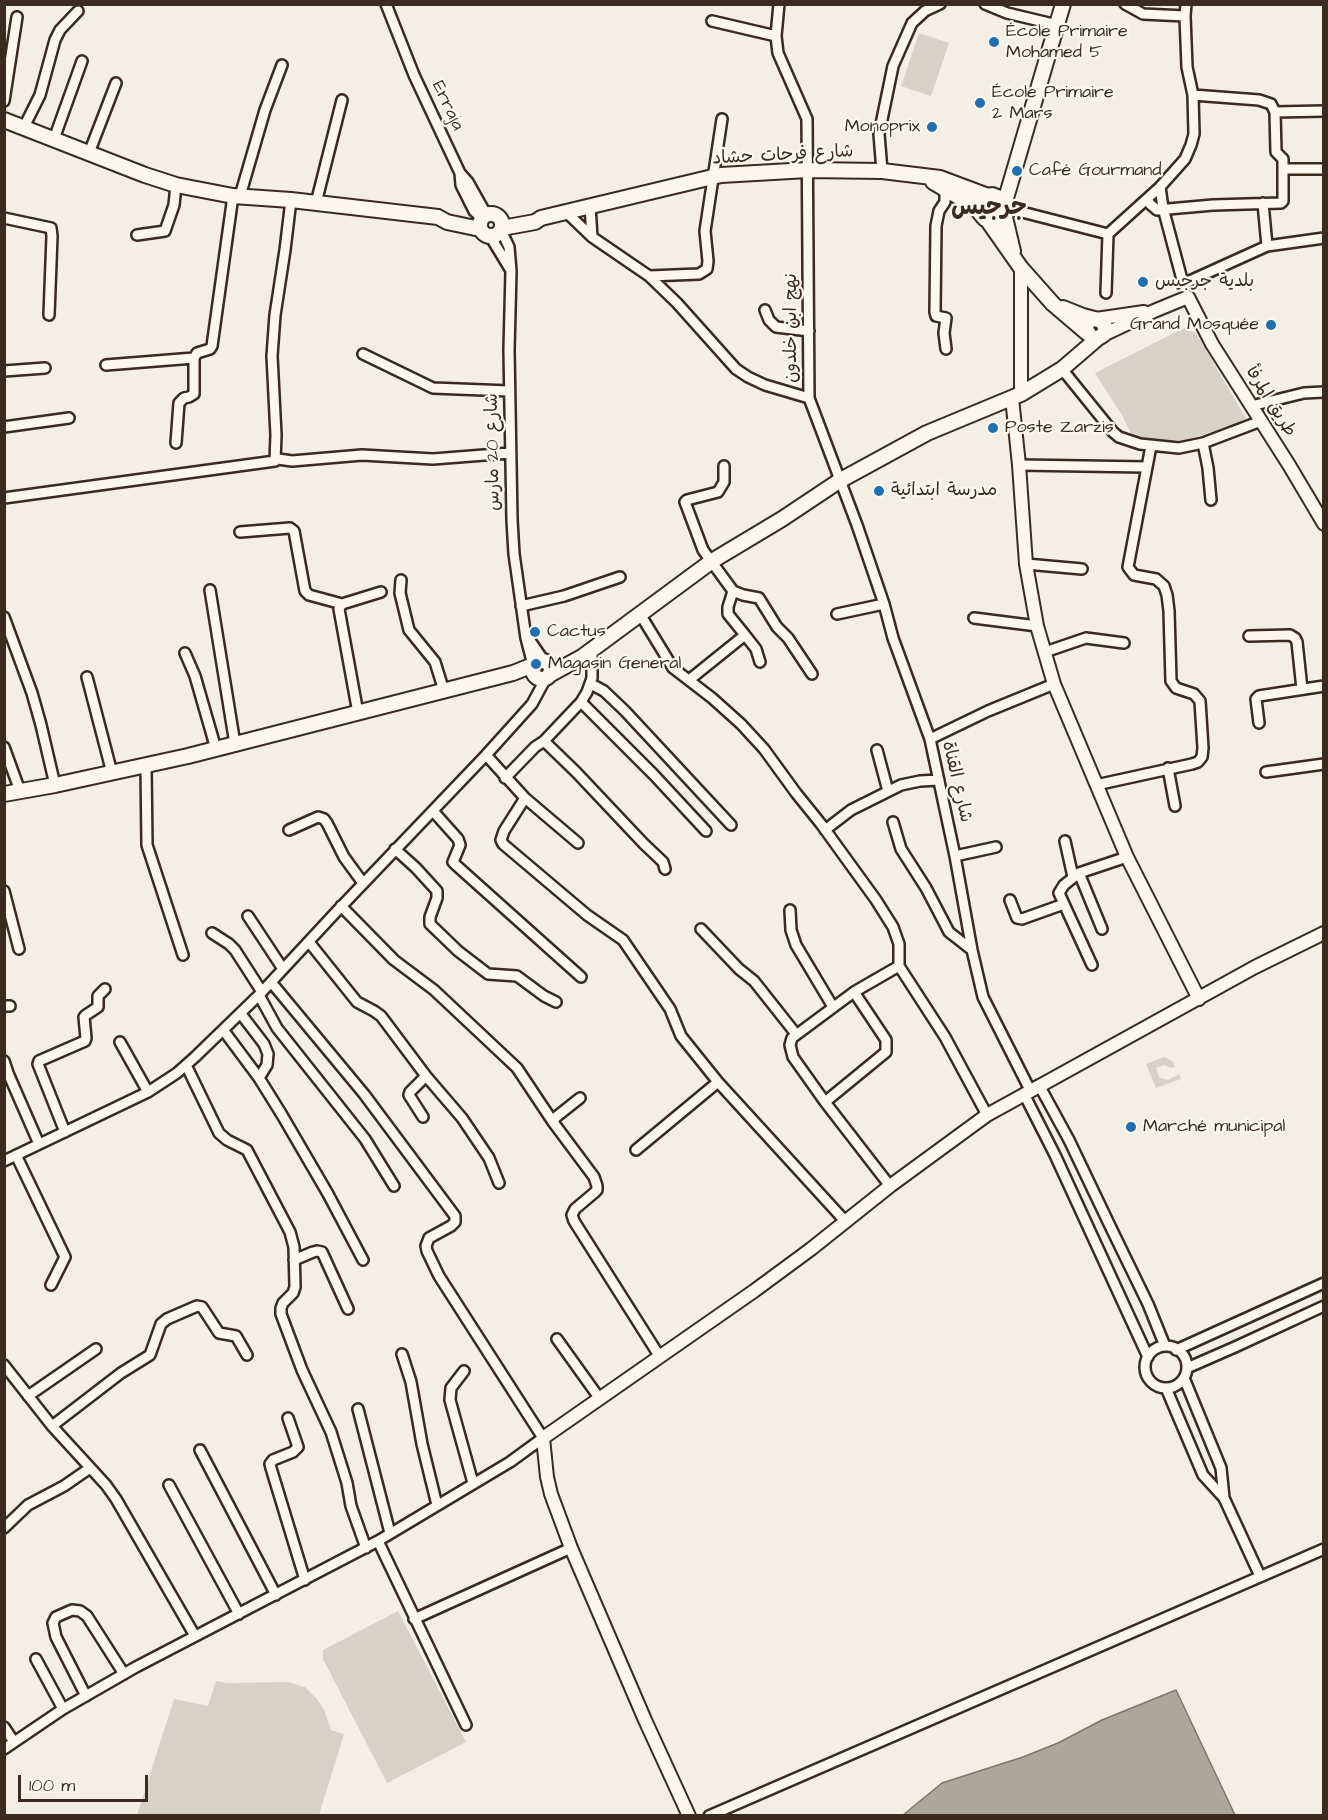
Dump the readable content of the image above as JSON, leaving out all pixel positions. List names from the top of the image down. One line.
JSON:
{"streets":{"main road":["شارع فرحات حشاد"],"street":["Erraja","نهج ابن خلدون","طريق المرفأ","شارع 20 مارس","شارع القناة"]},"crossings":[["Erraja","شارع فرحات حشاد"],["Erraja","شارع 20 مارس"],["شارع فرحات حشاد","نهج ابن خلدون"],["شارع فرحات حشاد","شارع 20 مارس"],["نهج ابن خلدون","شارع القناة"]],"districts":["جرجيس"],"places":["École Primaire Mohamed 5","École Primaire 2 Mars","Monoprix","Café Gourmand","بلدية جرجيس","Grand Mosquée","Poste Zarzis","مدرسة ابتدائية","Cactus","Magasin General","Marché municipal"],"scale_bar":"100 m"}
